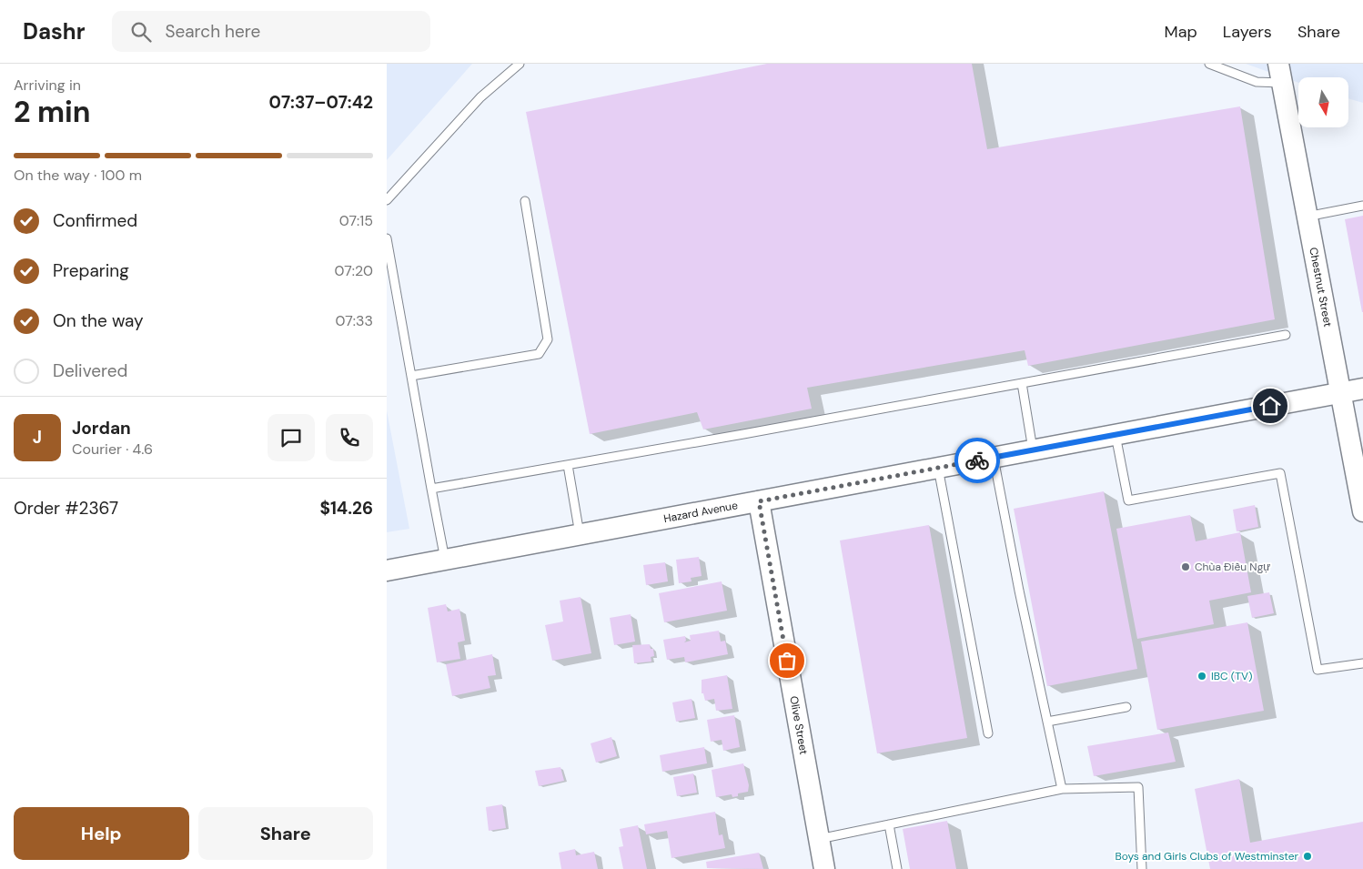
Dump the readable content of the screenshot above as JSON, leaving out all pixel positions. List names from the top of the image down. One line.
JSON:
{"streets":{"street":["Chestnut Street","Hazard Avenue","Olive Street"]},"crossings":[["Chestnut Street","Hazard Avenue"],["Hazard Avenue","Olive Street"]],"places":["Chùa Điều Ngự","IBC (TV)","Boys and Girls Clubs of Westminster"],"north":"bottom","page":{"header":"Dashr","search":"Search here","nav":["Map","Layers","Share"],"heading":["2 min","Arriving in","07:37–07:42"],"panel":["Jordan","Courier · 4.6","Order #2367","$14.26"],"bar":"On the way · 100 m","list":[["Confirmed","07:15"],["Preparing","07:20"],["On the way","07:33"],"Delivered"],"round":"J","buttons":["Help","Share"]}}
